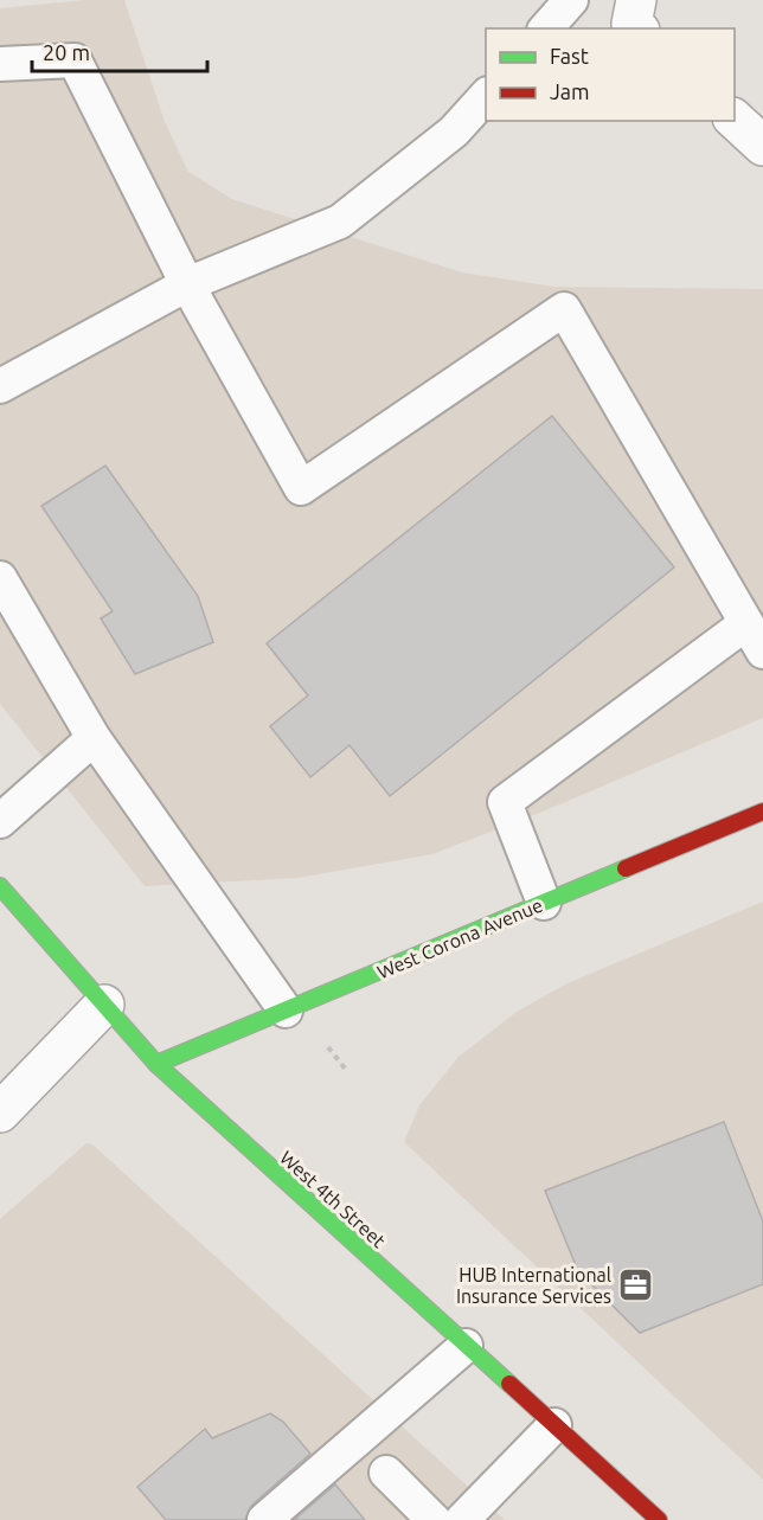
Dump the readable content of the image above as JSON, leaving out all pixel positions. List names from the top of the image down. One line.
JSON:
{"streets":{"main road":["West Corona Avenue","West 4th Street"]},"crossings":[["West Corona Avenue","West 4th Street"]],"places":{"office":["HUB International Insurance Services"]},"legend":["Fast","Jam"],"scale_bar":"20 m"}
